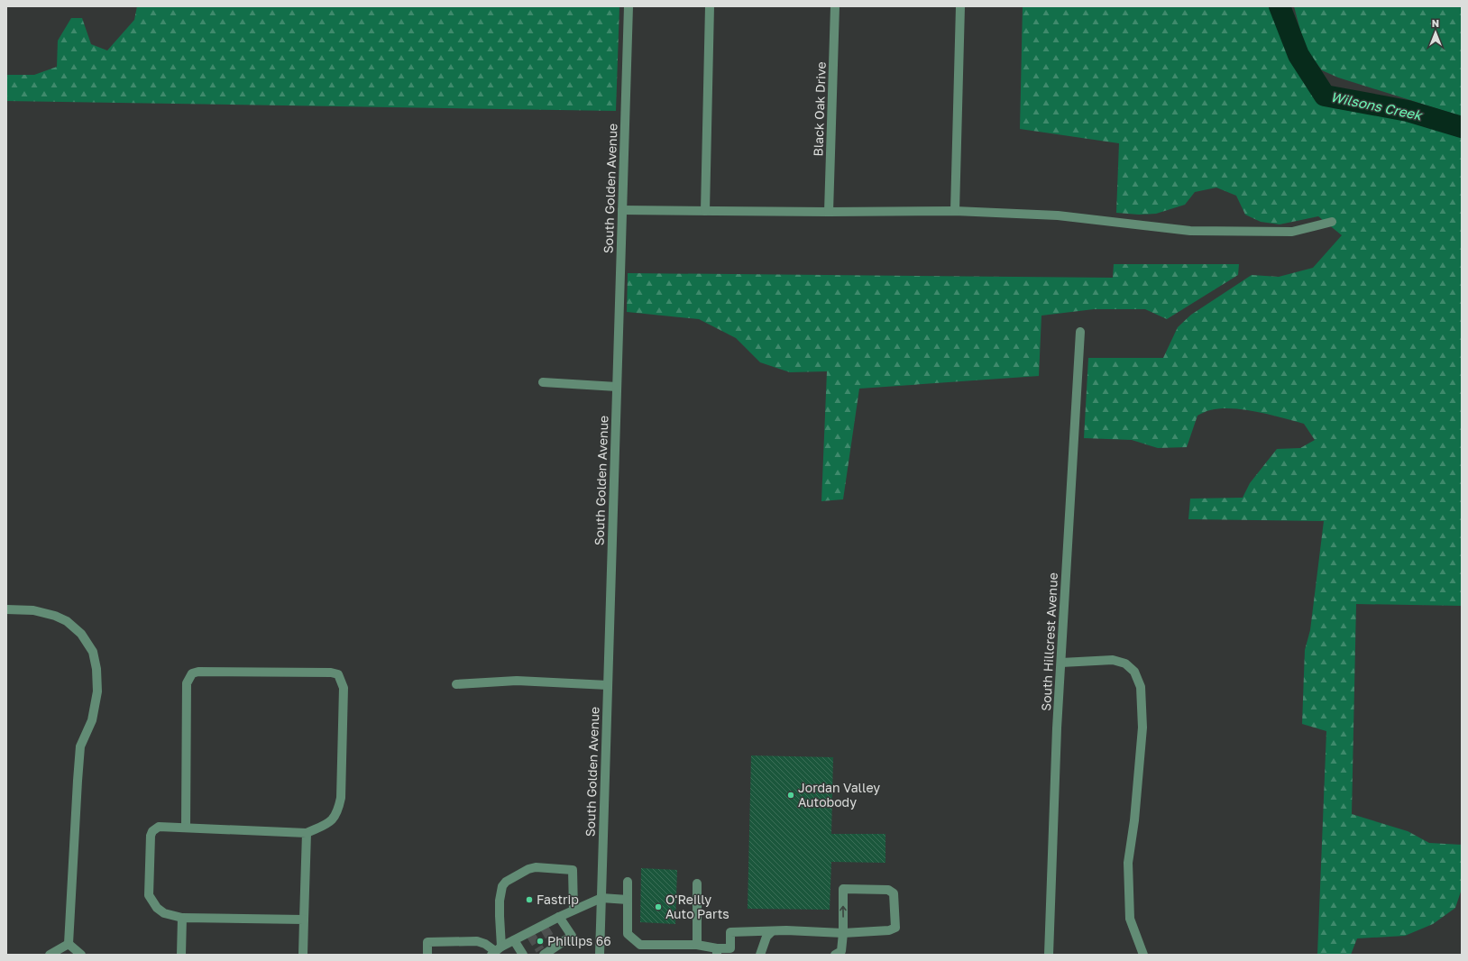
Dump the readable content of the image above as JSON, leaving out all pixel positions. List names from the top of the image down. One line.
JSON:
{"streets":{"street":["Black Oak Drive","South Golden Avenue","South Hillcrest Avenue"]},"water":["Wilsons Creek"],"places":["Jordan Valley Autobody","Fastrip","O'Reilly Auto Parts","Phillips 66"],"north":"top"}
